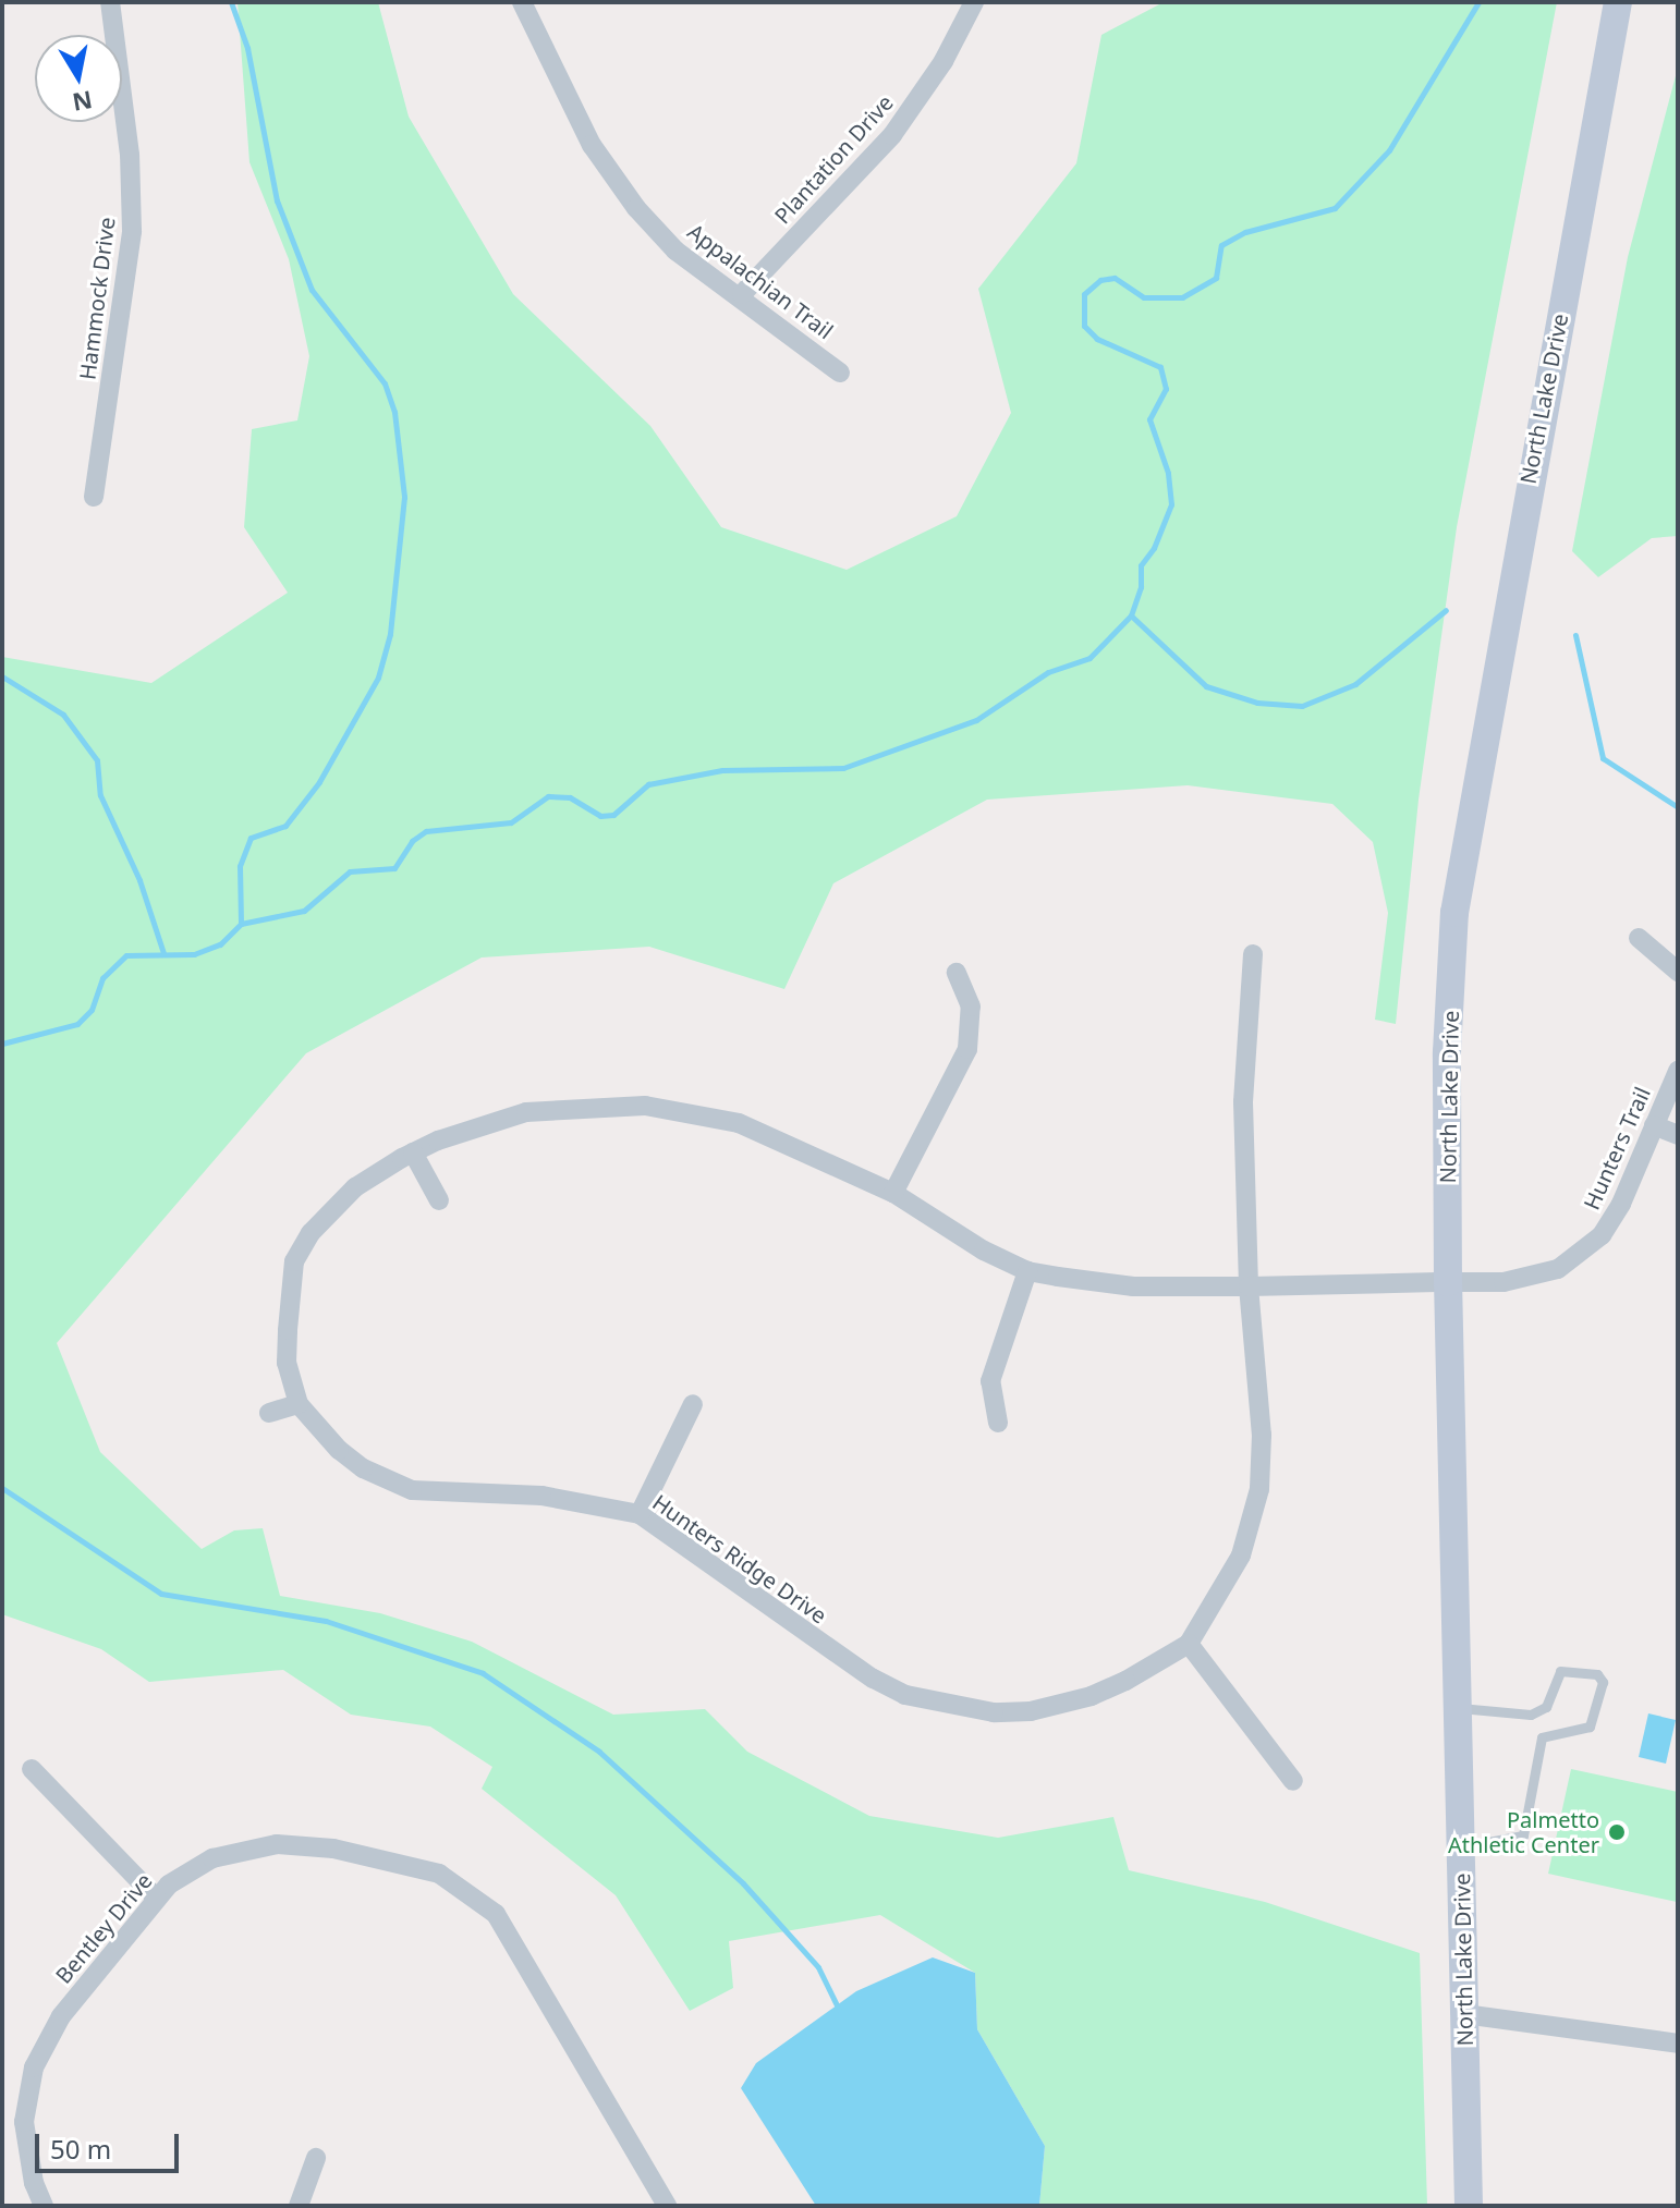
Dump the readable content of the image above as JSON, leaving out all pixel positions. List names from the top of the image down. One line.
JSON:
{"streets":{"main road":["North Lake Drive"],"street":["Plantation Drive","Appalachian Trail","Hammock Drive","Hunters Trail","Hunters Ridge Drive","Bentley Drive"]},"crossings":[["Plantation Drive","Appalachian Trail"],["North Lake Drive","Hunters Trail"],["North Lake Drive","Hunters Ridge Drive"],["Hunters Trail","Hunters Ridge Drive"]],"places":["Palmetto Athletic Center"],"scale_bar":"50 m","north":"bottom"}
